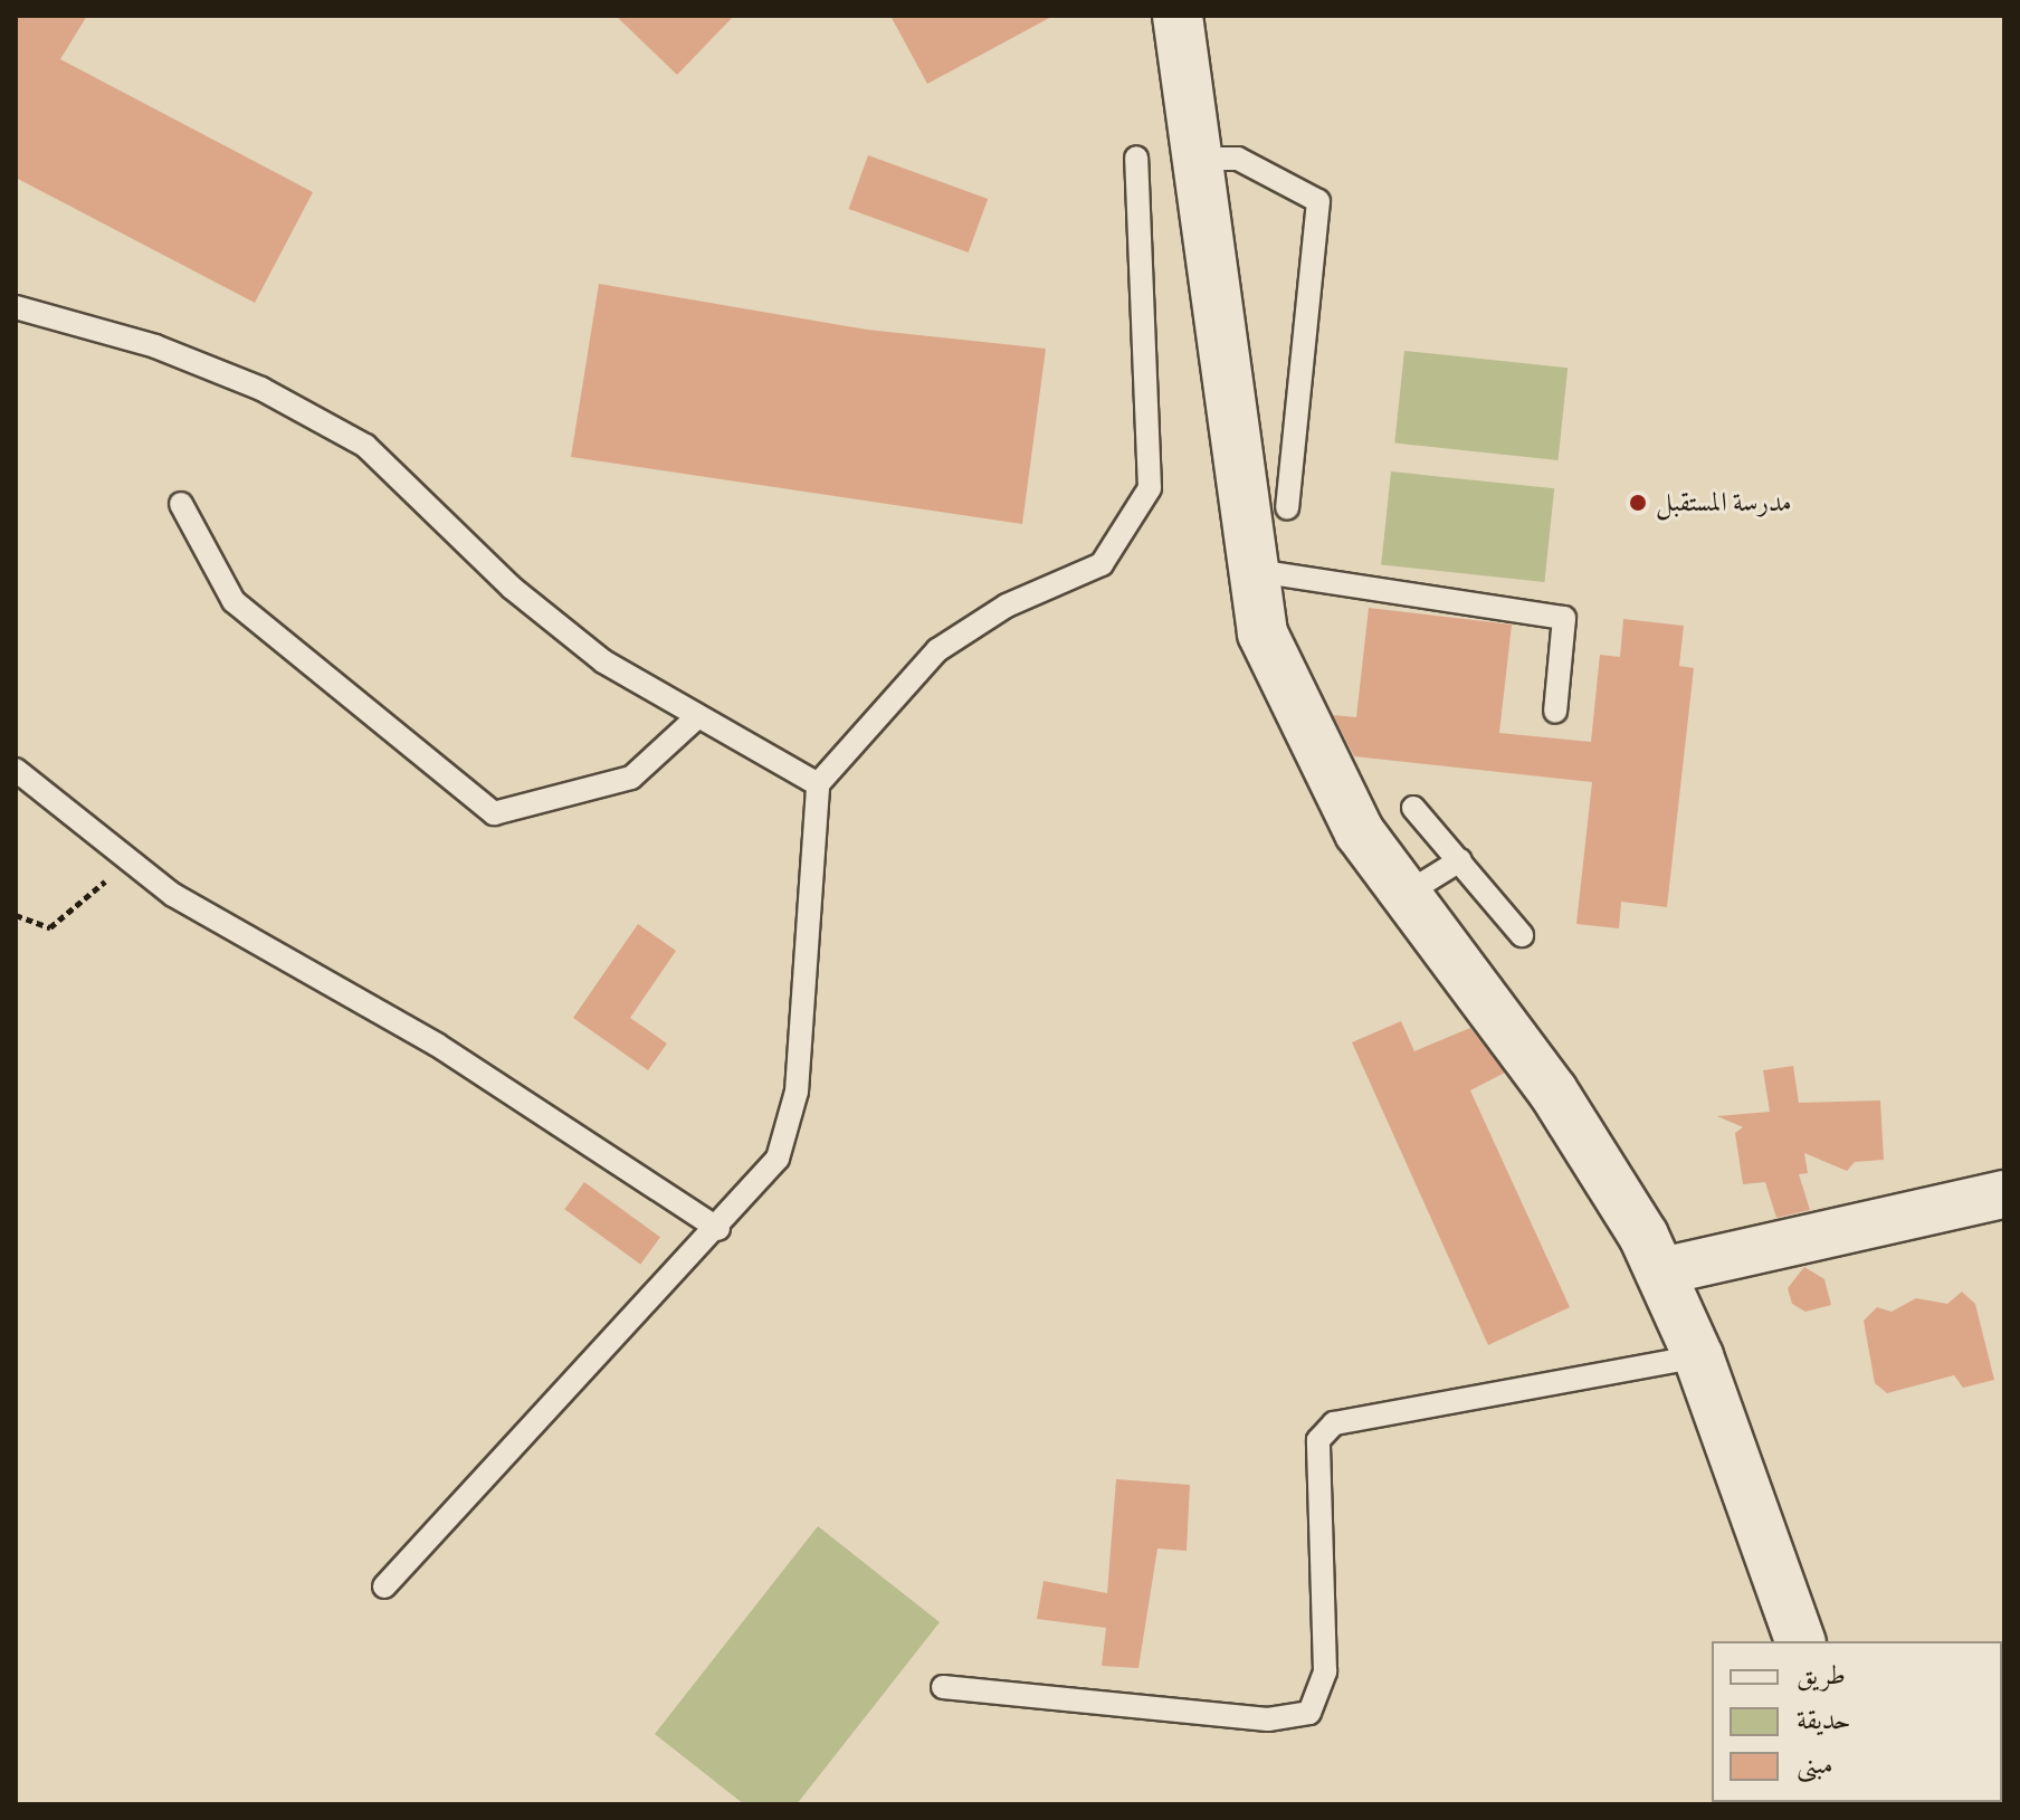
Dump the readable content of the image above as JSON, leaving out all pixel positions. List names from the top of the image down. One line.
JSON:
{"places":["مدرسة المستقبل"],"legend":["طريق","حديقة","مبنى"]}
